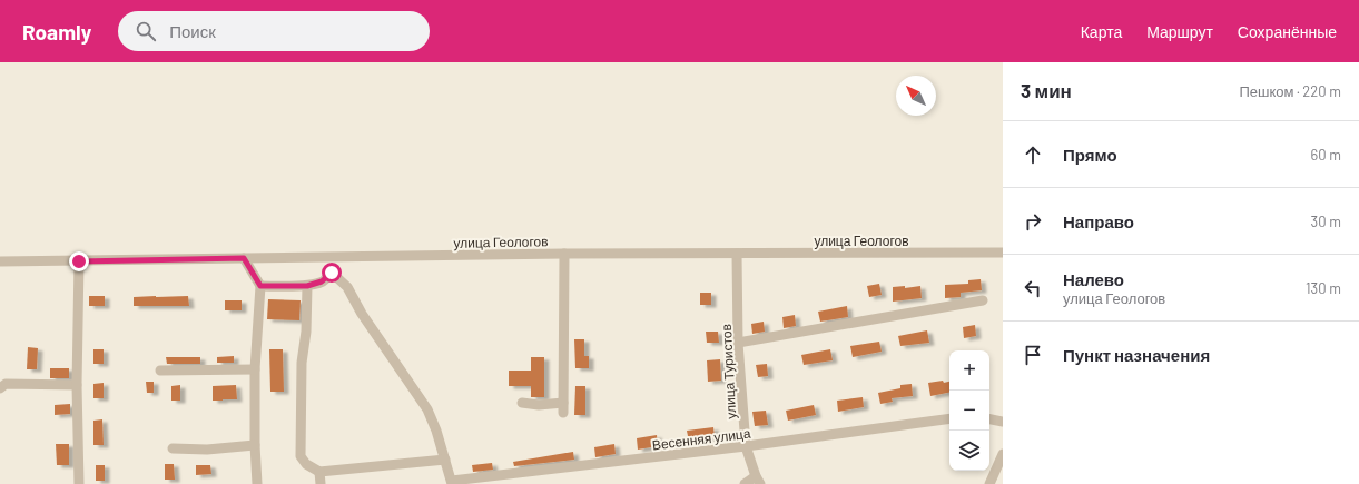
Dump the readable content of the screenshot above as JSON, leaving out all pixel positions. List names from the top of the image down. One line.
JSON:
{"streets":{"street":["улица Геологов","улица Туристов","Весенняя улица"]},"crossings":[["улица Геологов","улица Туристов"],["улица Туристов","Весенняя улица"]],"north":"top left","page":{"header":"Roamly","search":"Поиск","nav":["Карта","Маршрут","Сохранённые"],"heading":["3 мин","Пешком · 220 m"],"list":[["Прямо","60 m"],["Направо","30 m"],["Налево","улица Геологов","130 m"],"Пункт назначения"],"map_buttons":["+","−"]}}
